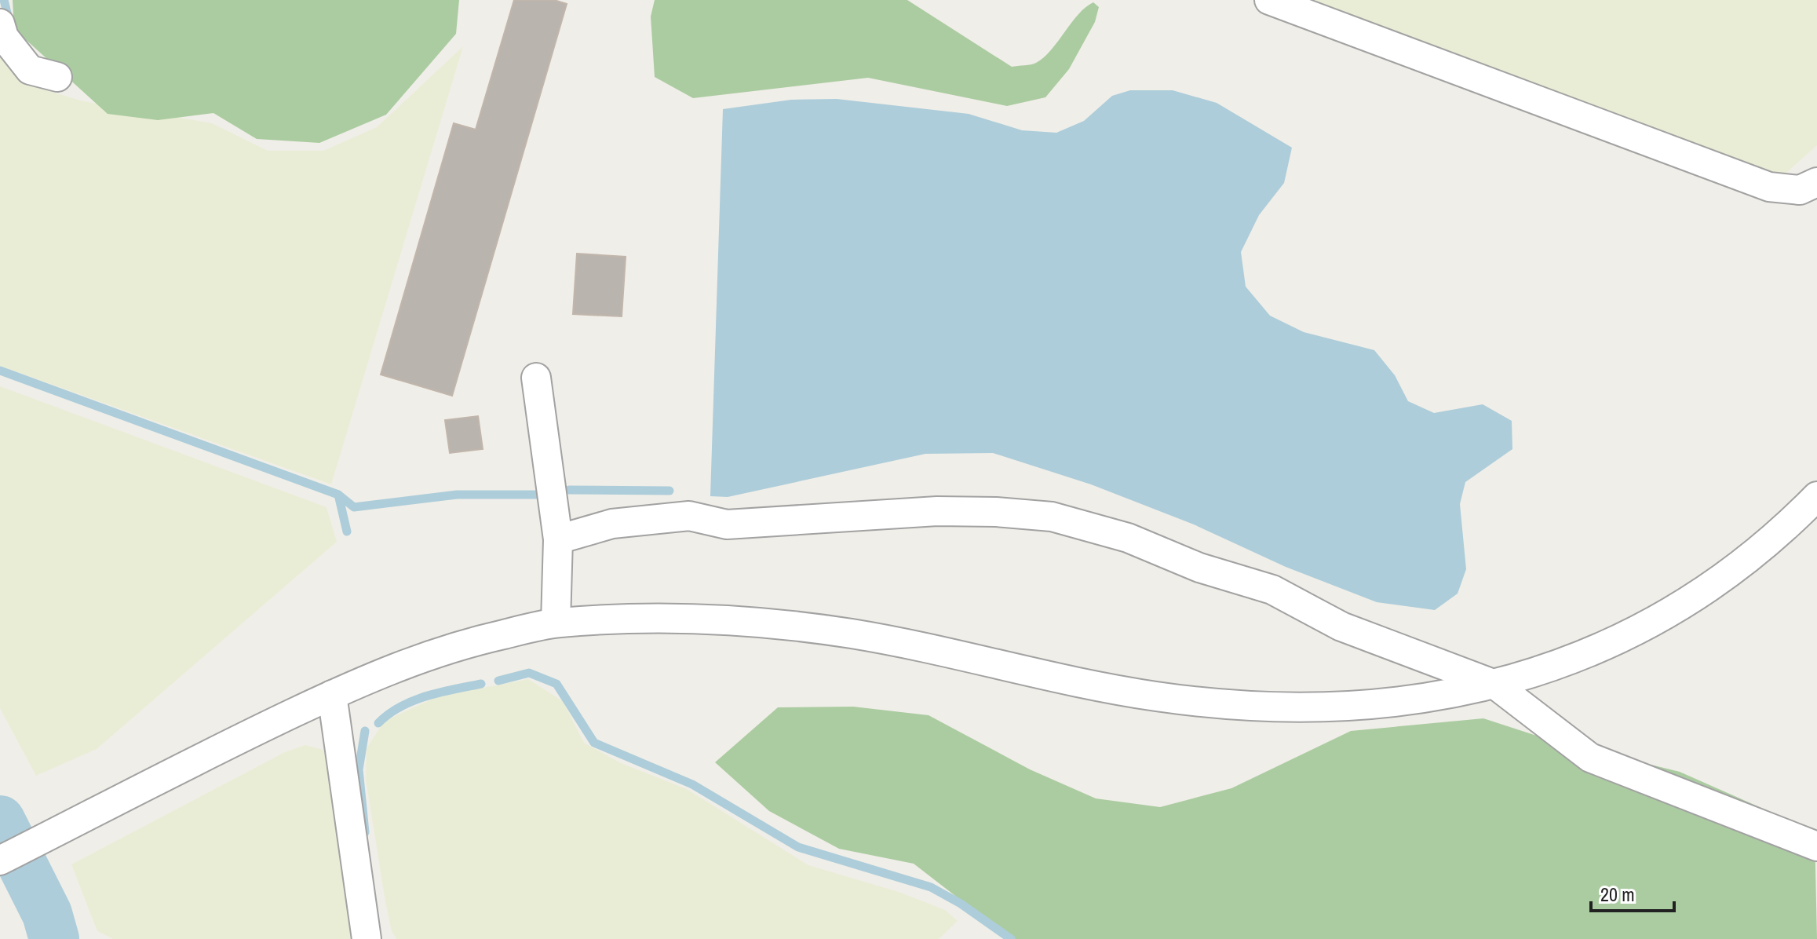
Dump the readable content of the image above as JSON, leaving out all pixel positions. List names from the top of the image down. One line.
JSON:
{"scale_bar":"20 m"}
